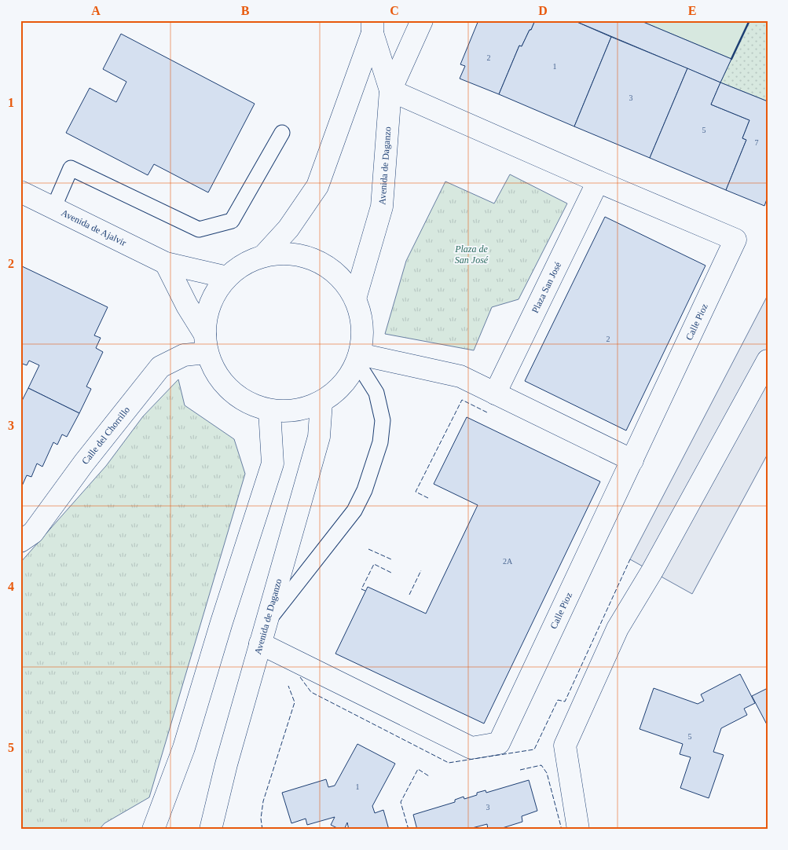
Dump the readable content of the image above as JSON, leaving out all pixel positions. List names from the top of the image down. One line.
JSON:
{"streets":{"street":["Avenida de Daganzo","Avenida de Ajalvir","Plaza San José","Calle Pioz","Calle del Chorrillo"]},"crossings":[["Avenida de Daganzo","Calle Pioz"],["Plaza San José","Calle Pioz"]],"parks":["Plaza de San José"],"house_numbers":["2","1","3","5","7","2","2A","5","1","3"],"grid":{"columns":["A","B","C","D","E"],"rows":["1","2","3","4","5"]}}
